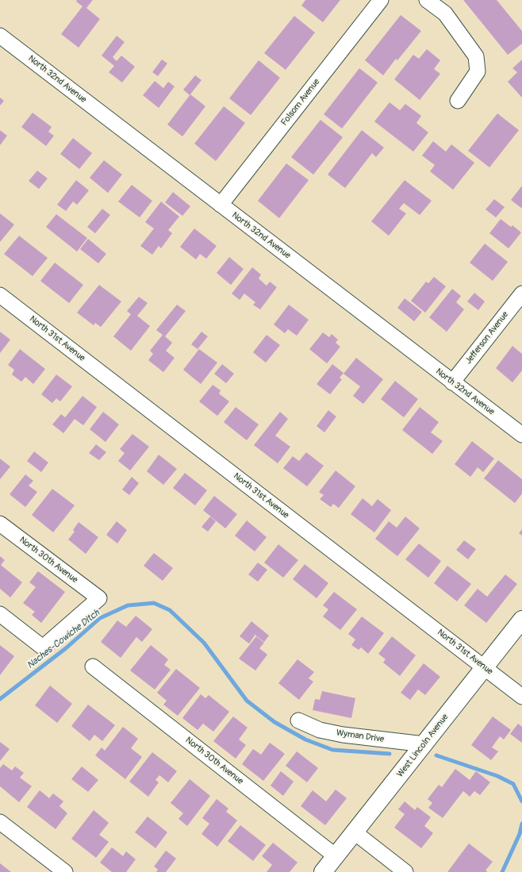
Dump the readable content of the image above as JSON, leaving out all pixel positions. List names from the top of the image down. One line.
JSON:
{"streets":{"street":["North 32nd Avenue","Folsom Avenue","Jefferson Avenue","North 31st Avenue","North 30th Avenue","Wyman Drive","West Lincoln Avenue"]},"crossings":[["North 32nd Avenue","Folsom Avenue"],["North 32nd Avenue","Jefferson Avenue"],["North 31st Avenue","West Lincoln Avenue"],["North 30th Avenue","West Lincoln Avenue"],["Wyman Drive","West Lincoln Avenue"]],"water":["Naches-Cowiche Ditch"]}
